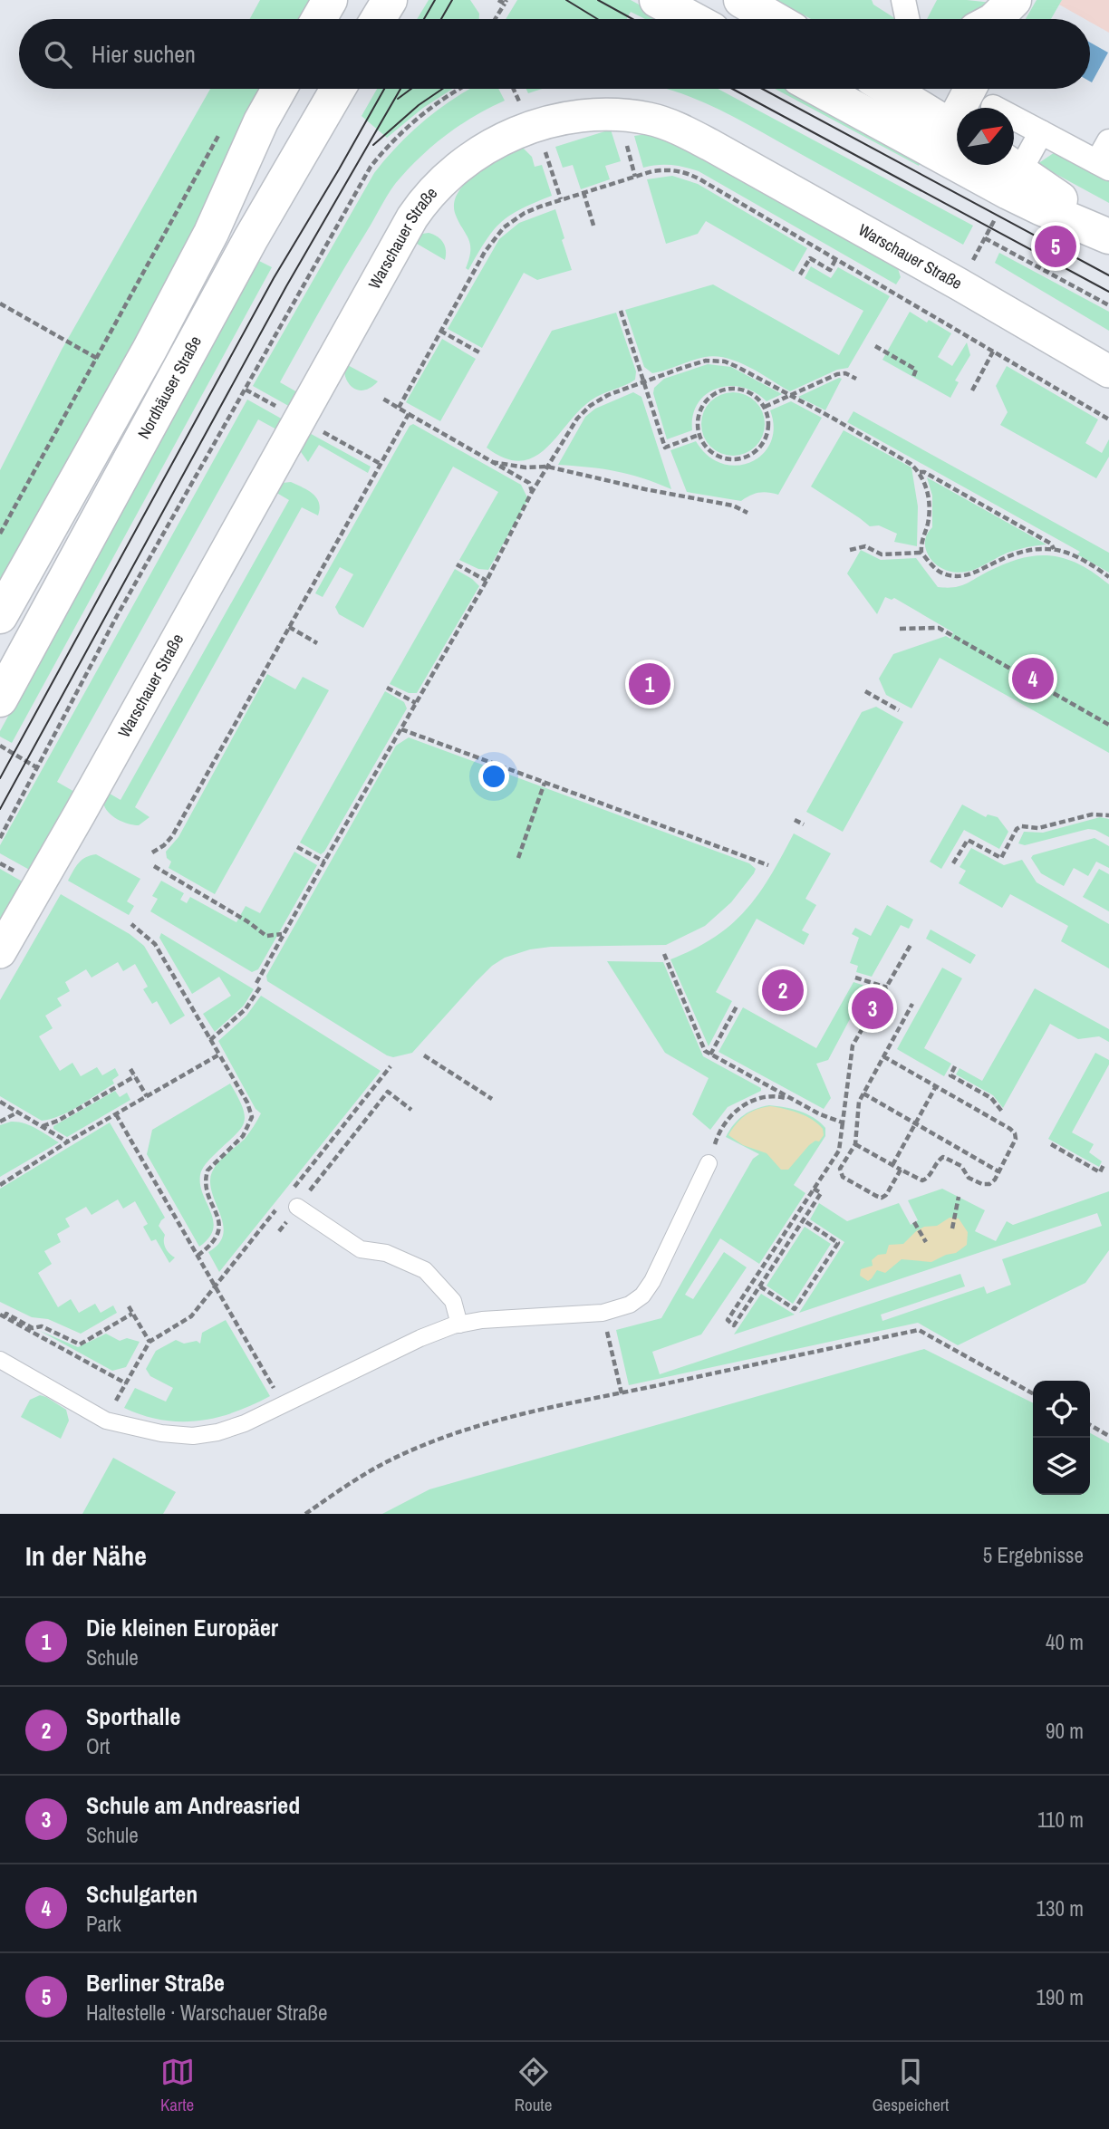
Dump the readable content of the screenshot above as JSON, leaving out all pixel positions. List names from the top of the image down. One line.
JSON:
{"streets":{"main road":["Nordhäuser Straße"],"street":["Warschauer Straße"]},"north":"top right","page":{"search":"Hier suchen","pins":["5","4","1","2","3"],"heading":["In der Nähe","5 Ergebnisse"],"list":[{"mark":"1","name":"Die kleinen Europäer","note":"Schule","value":"40 m"},{"mark":"2","name":"Sporthalle","note":"Ort","value":"90 m"},{"mark":"3","name":"Schule am Andreasried","note":"Schule","value":"110 m"},{"mark":"4","name":"Schulgarten","note":"Park","value":"130 m"},{"mark":"5","name":"Berliner Straße","note":"Haltestelle · Warschauer Straße","value":"190 m"}],"nav":["Karte","Route","Gespeichert"]}}
